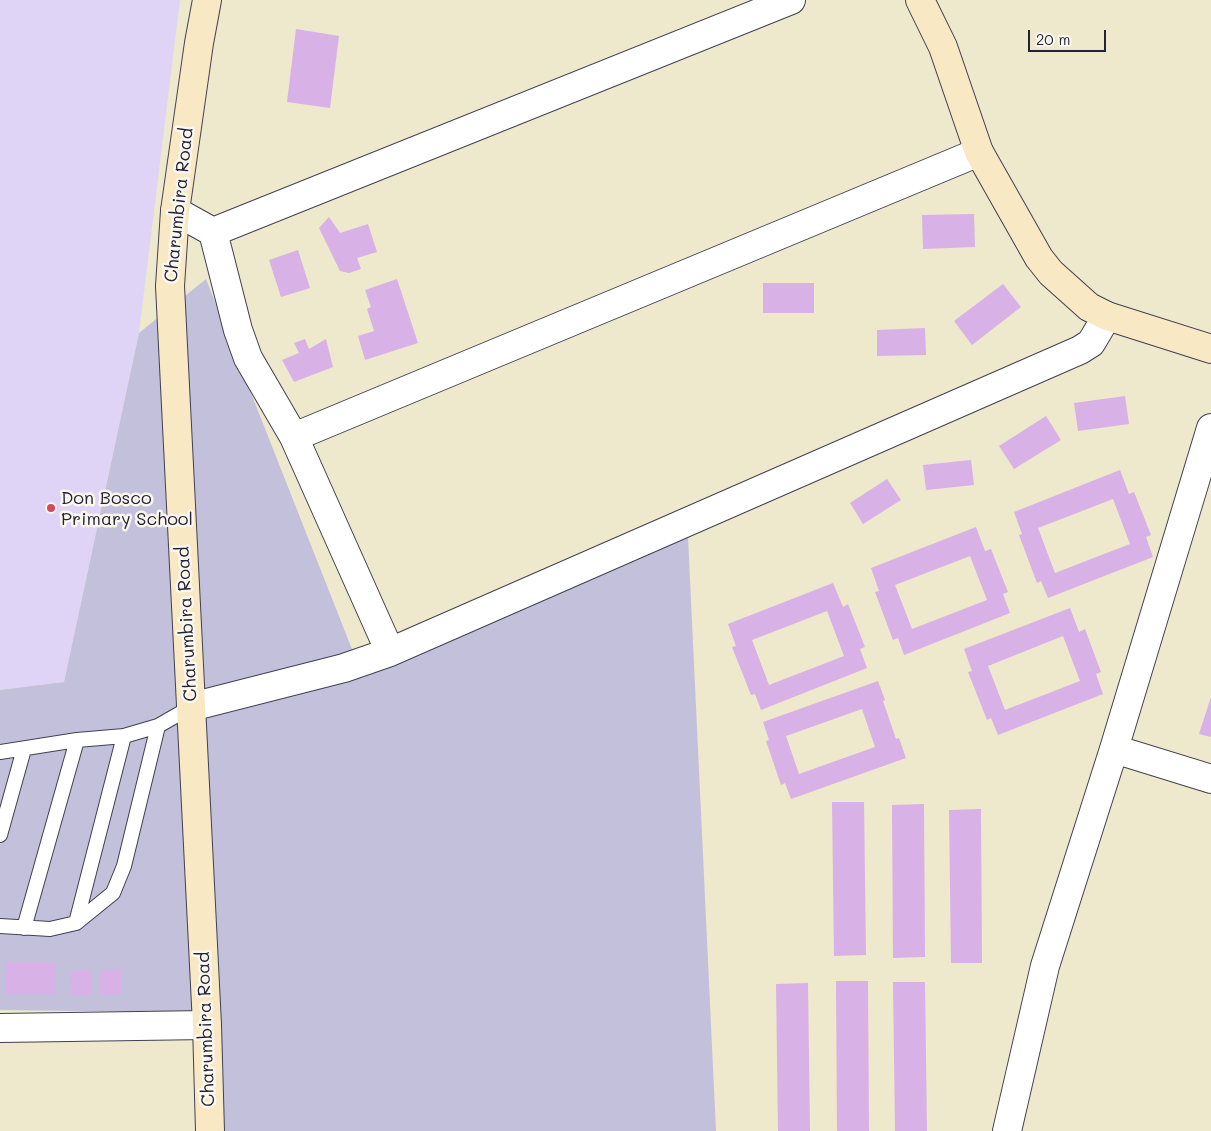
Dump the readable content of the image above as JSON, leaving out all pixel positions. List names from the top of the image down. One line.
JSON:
{"streets":{"street":["Charumbira Road"]},"places":["Don Bosco Primary School"],"scale_bar":"20 m"}
